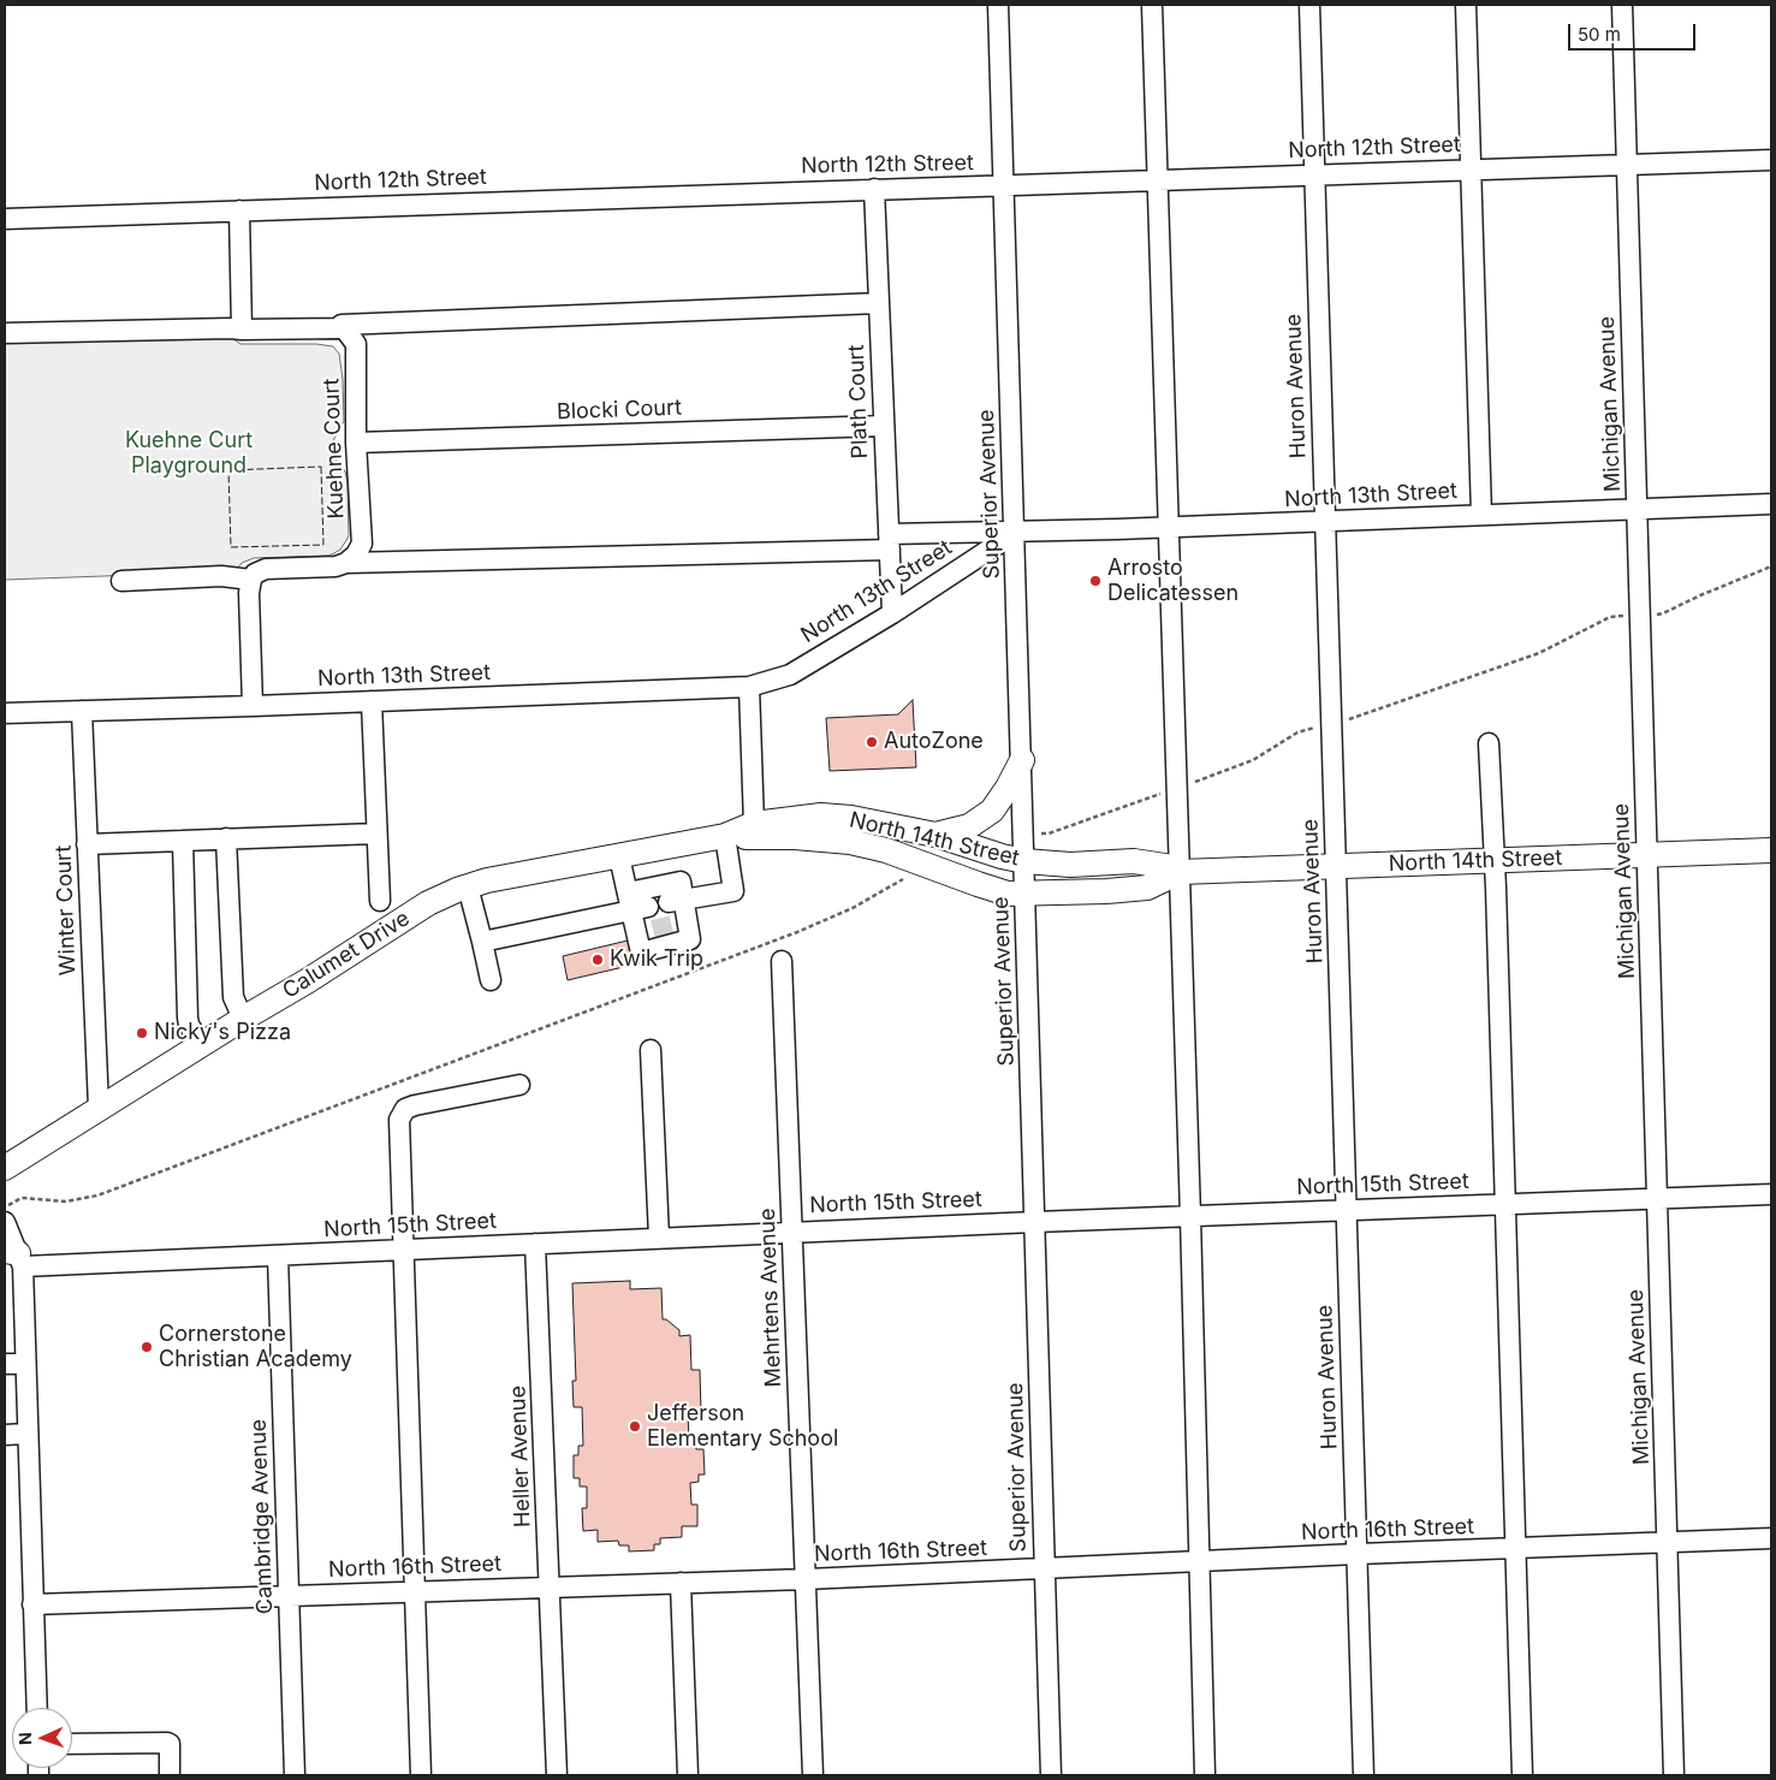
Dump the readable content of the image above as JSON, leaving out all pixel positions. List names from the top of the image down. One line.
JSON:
{"streets":{"main road":["North 14th Street","Calumet Drive"],"street":["North 12th Street","Huron Avenue","Plath Court","Michigan Avenue","Blocki Court","Kuehne Court","Superior Avenue","North 13th Street","Winter Court","North 15th Street","Mehrtens Avenue","Heller Avenue","Cambridge Avenue","North 16th Street"]},"crossings":[["North 12th Street","Huron Avenue"],["North 12th Street","Plath Court"],["North 12th Street","Michigan Avenue"],["North 12th Street","Superior Avenue"],["Huron Avenue","North 13th Street"],["Huron Avenue","North 14th Street"],["Huron Avenue","North 15th Street"],["Huron Avenue","North 16th Street"],["Plath Court","Blocki Court"],["Plath Court","North 13th Street"],["Michigan Avenue","North 13th Street"],["Michigan Avenue","North 14th Street"],["Michigan Avenue","North 15th Street"],["Michigan Avenue","North 16th Street"],["Blocki Court","Kuehne Court"],["Superior Avenue","North 13th Street"],["Superior Avenue","North 14th Street"],["Superior Avenue","North 15th Street"],["Superior Avenue","North 16th Street"],["North 13th Street","Winter Court"],["North 14th Street","Calumet Drive"],["Winter Court","Calumet Drive"],["North 15th Street","Mehrtens Avenue"],["North 15th Street","Heller Avenue"],["North 15th Street","Cambridge Avenue"],["Mehrtens Avenue","North 16th Street"],["Heller Avenue","North 16th Street"],["Cambridge Avenue","North 16th Street"]],"parks":["Kuehne Curt Playground"],"places":["Arrosto Delicatessen","AutoZone","Kwik Trip","Nicky's Pizza","Cornerstone Christian Academy","Jefferson Elementary School"],"scale_bar":"50 m","north":"left"}
